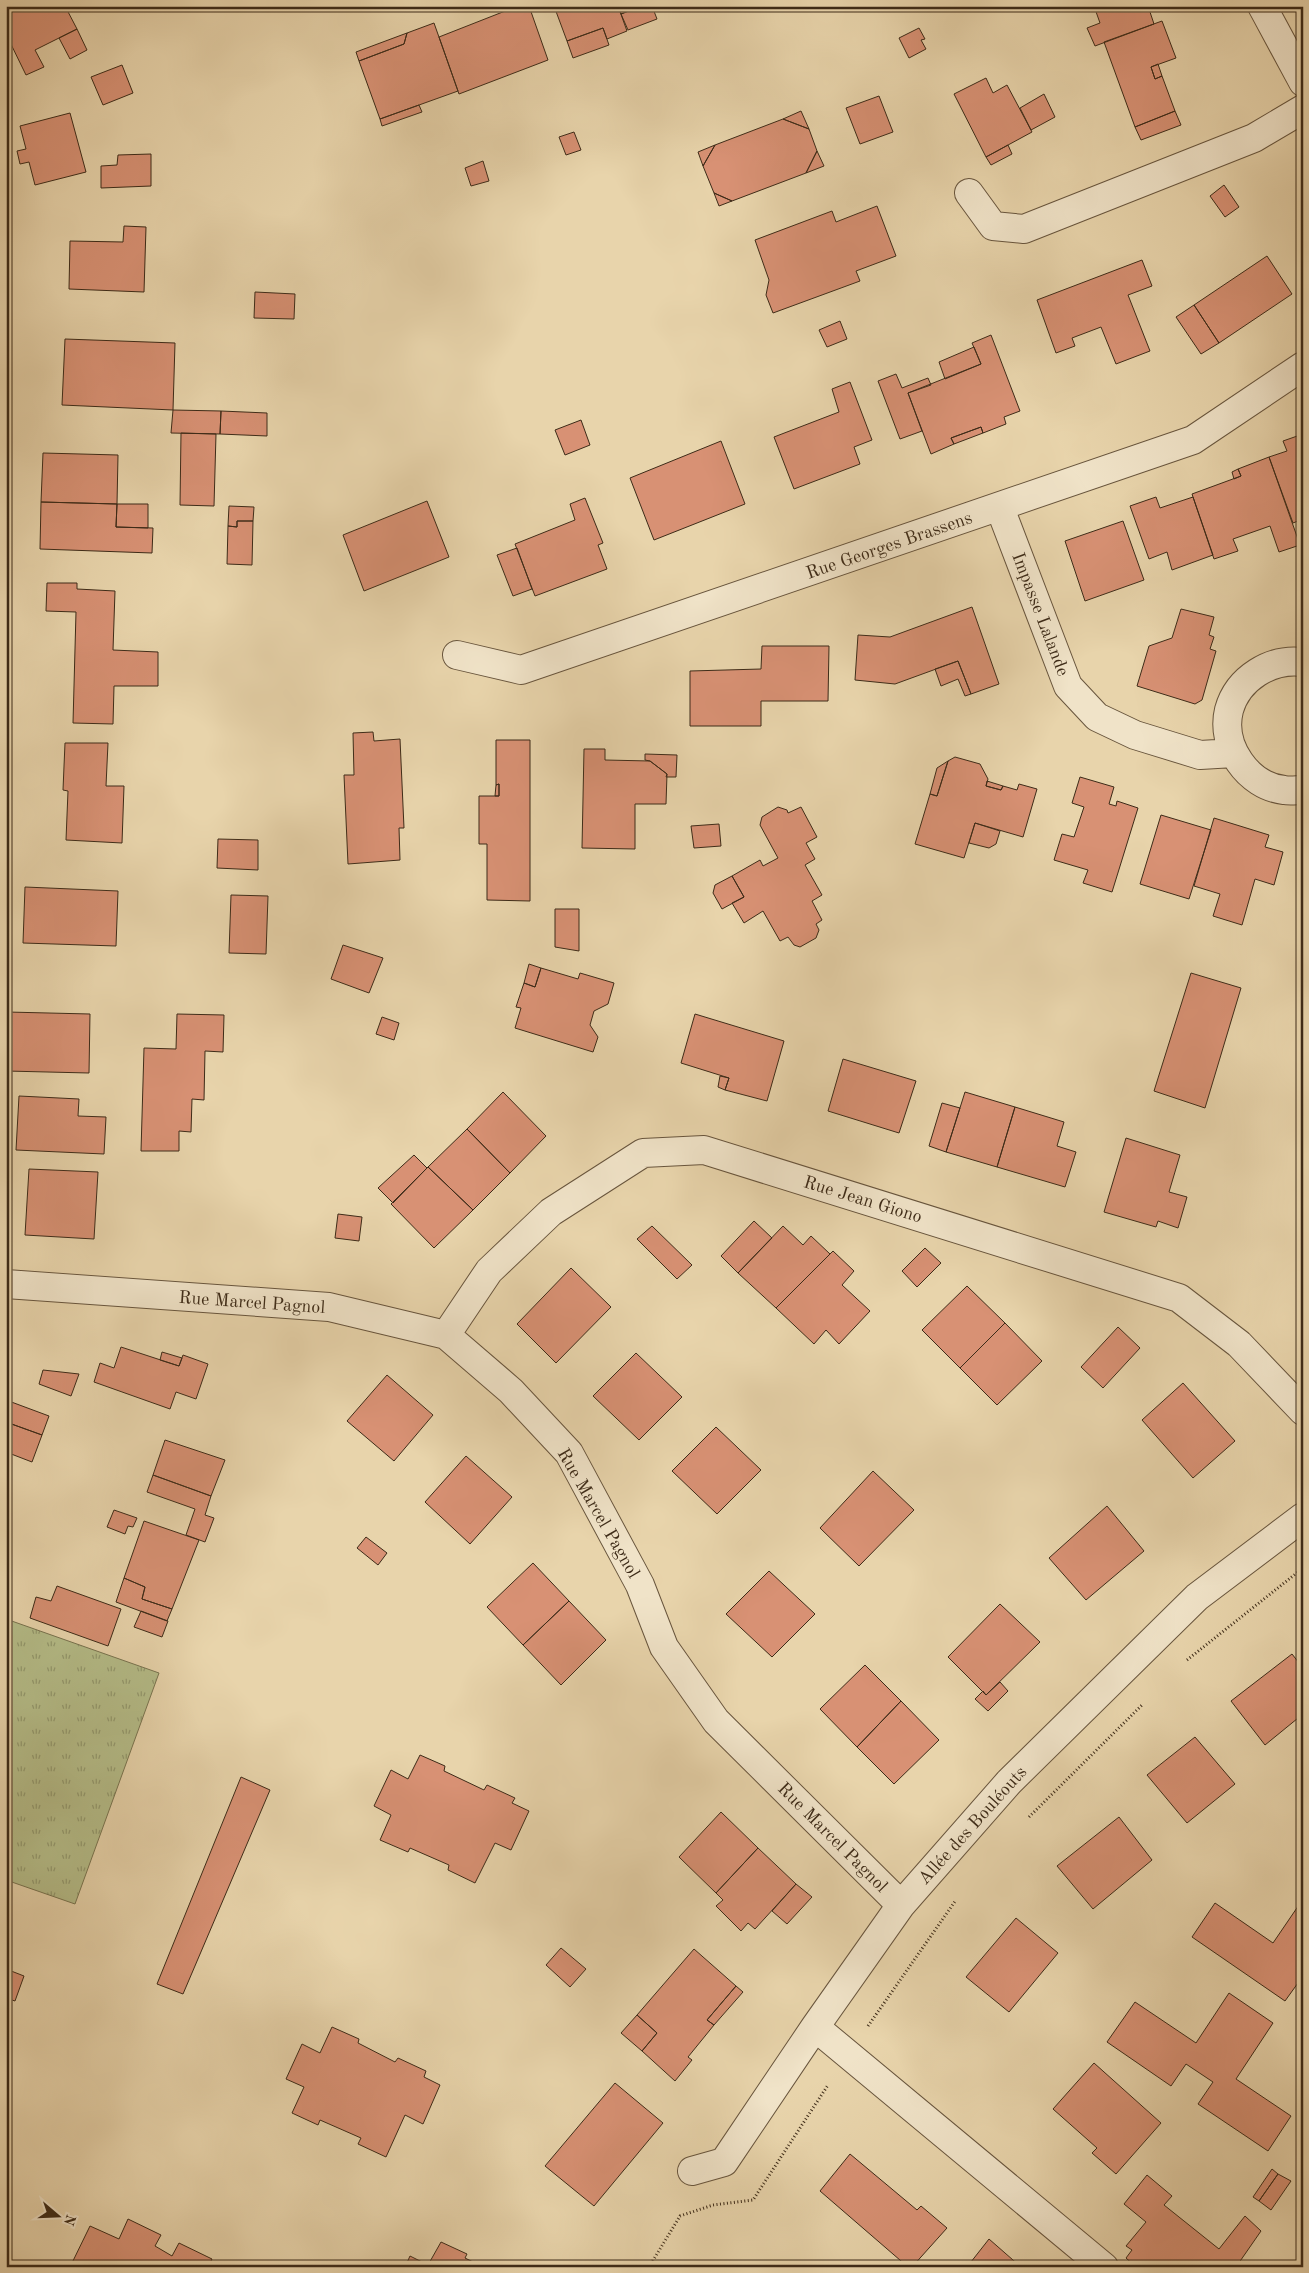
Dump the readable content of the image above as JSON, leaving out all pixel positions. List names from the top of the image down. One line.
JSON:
{"streets":{"street":["Rue Georges Brassens","Impasse Lalande","Rue Jean Giono","Rue Marcel Pagnol","Allée des Bouléouts"]},"crossings":[["Rue Georges Brassens","Impasse Lalande"],["Rue Jean Giono","Rue Marcel Pagnol"],["Rue Marcel Pagnol","Allée des Bouléouts"]],"north":"right"}
